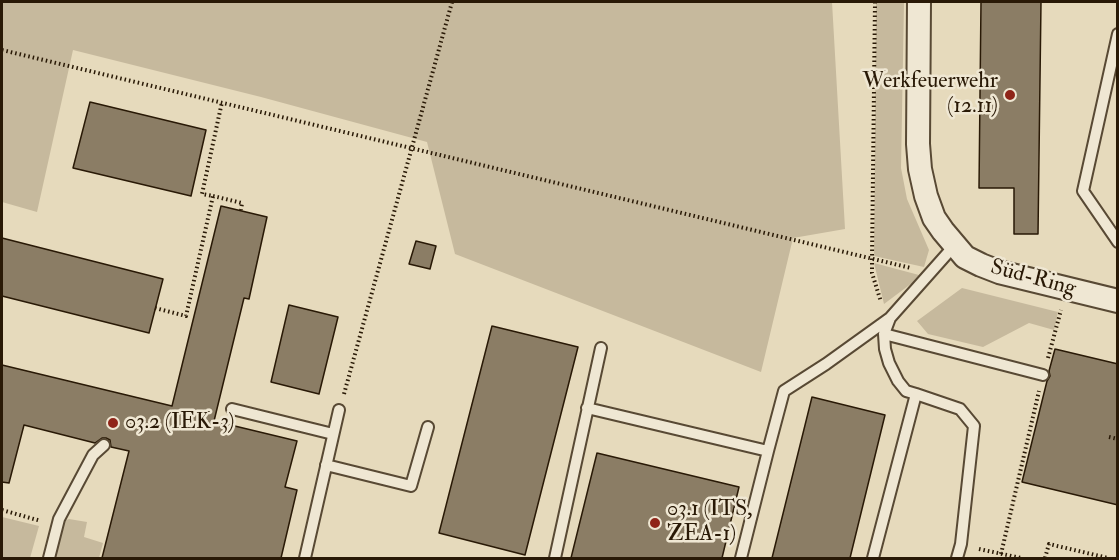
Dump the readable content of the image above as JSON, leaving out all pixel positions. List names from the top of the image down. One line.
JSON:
{"streets":{"street":["Süd-Ring"]},"places":["Werkfeuerwehr (12.11)","03.2 (IEK-3)","03.1 (ITS, ZEA-1)"]}
